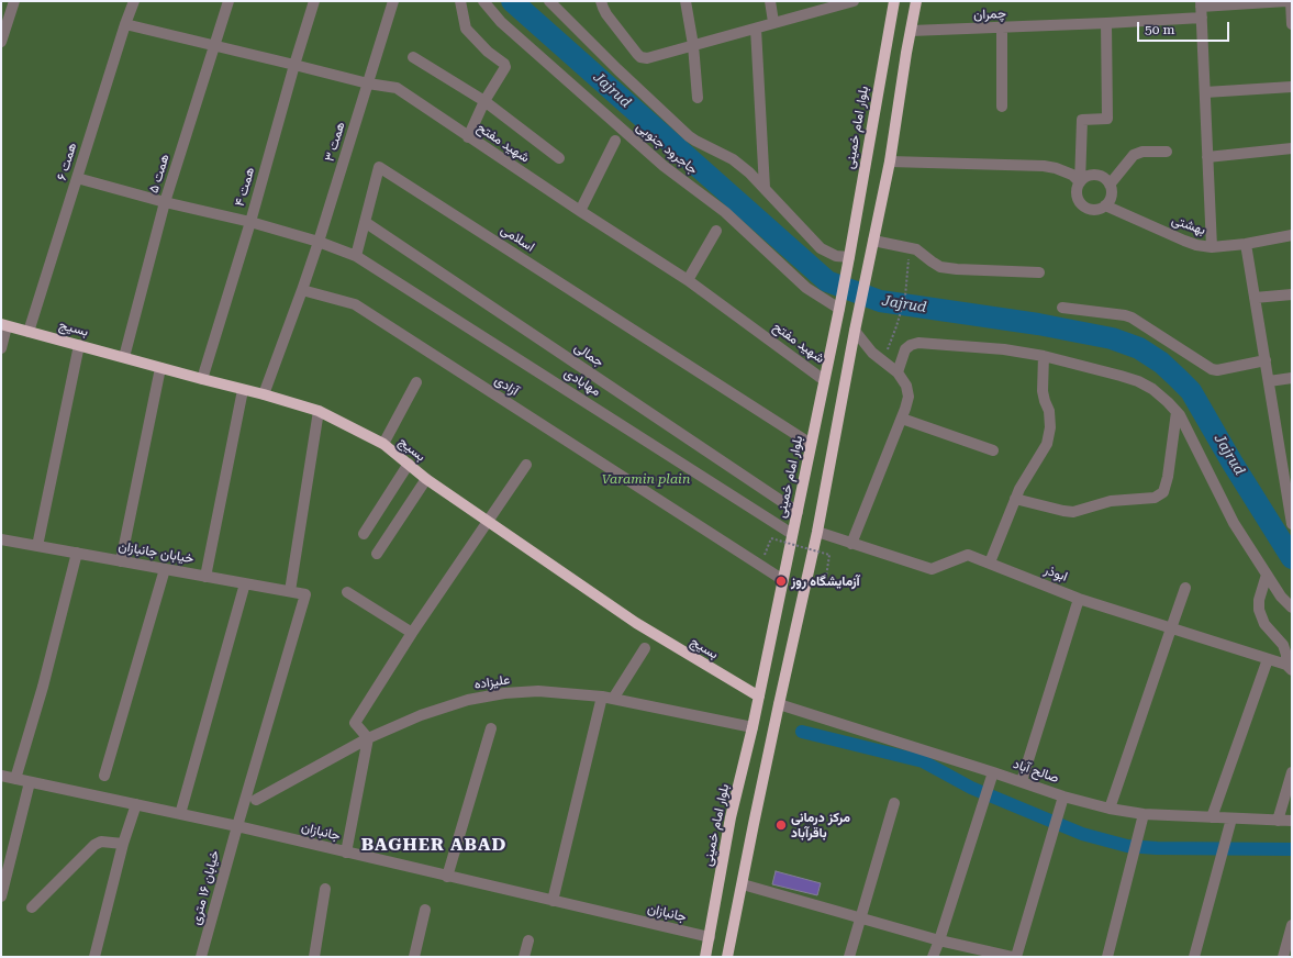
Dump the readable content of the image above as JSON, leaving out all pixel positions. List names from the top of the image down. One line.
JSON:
{"streets":{"main road":["بلوار امام خمینی","بسیج"],"street":["چمران","همت ۳","شهید مفتح","جاجرود جنوبی","همت ۶","همت ۵","همت ۴","بهشتی","اسلامی","جمالی","مهابادی","آزادی","خیابان جانبازان","ابوذر","علیزاده","صالح آباد","جانبازان","خیابان ۱۶ متری"]},"crossings":[["بلوار امام خمینی","شهید مفتح"],["بلوار امام خمینی","جاجرود جنوبی"],["بلوار امام خمینی","اسلامی"],["بلوار امام خمینی","بسیج"],["بلوار امام خمینی","جمالی"],["بلوار امام خمینی","مهابادی"],["بلوار امام خمینی","آزادی"],["بلوار امام خمینی","علیزاده"],["بلوار امام خمینی","جانبازان"],["همت ۳","شهید مفتح"],["همت ۳","آزادی"],["شهید مفتح","همت ۶"],["شهید مفتح","همت ۵"],["شهید مفتح","همت ۴"],["همت ۶","بسیج"],["همت ۵","بسیج"],["همت ۴","بسیج"],["اسلامی","جمالی"],["اسلامی","مهابادی"],["خیابان جانبازان","خیابان ۱۶ متری"],["جانبازان","خیابان ۱۶ متری"]],"districts":["BAGHER ABAD"],"water":["Jajrud"],"parks":["Varamin plain"],"places":["آزمایشگاه روز","مرکز درمانی باقرآباد"],"scale_bar":"50 m"}
